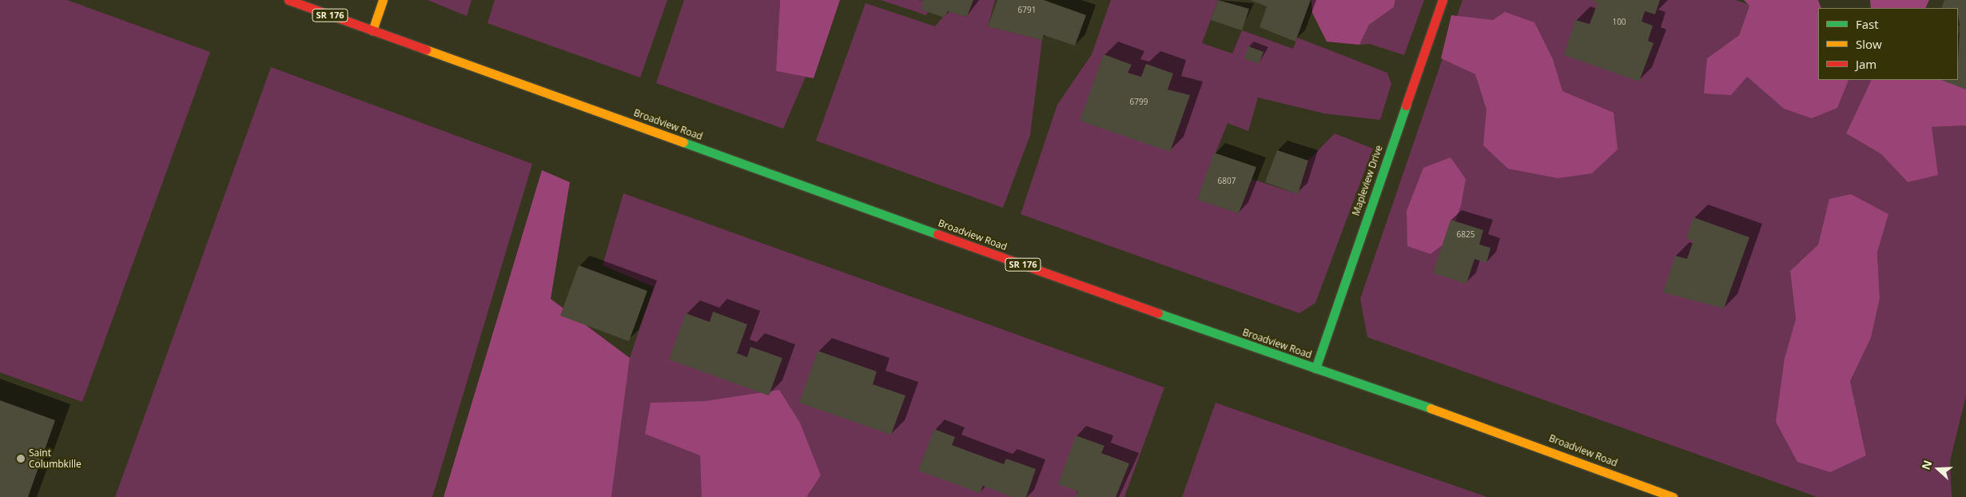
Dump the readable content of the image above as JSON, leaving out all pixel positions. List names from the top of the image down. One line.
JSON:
{"streets":{"main road":["SR 176","Broadview Road","Mapleview Drive"]},"crossings":[["Broadview Road","Mapleview Drive"]],"places":["Saint Columbkille"],"house_numbers":["6791","100","6799","6807","6825"],"legend":["Fast","Slow","Jam"],"north":"left"}
